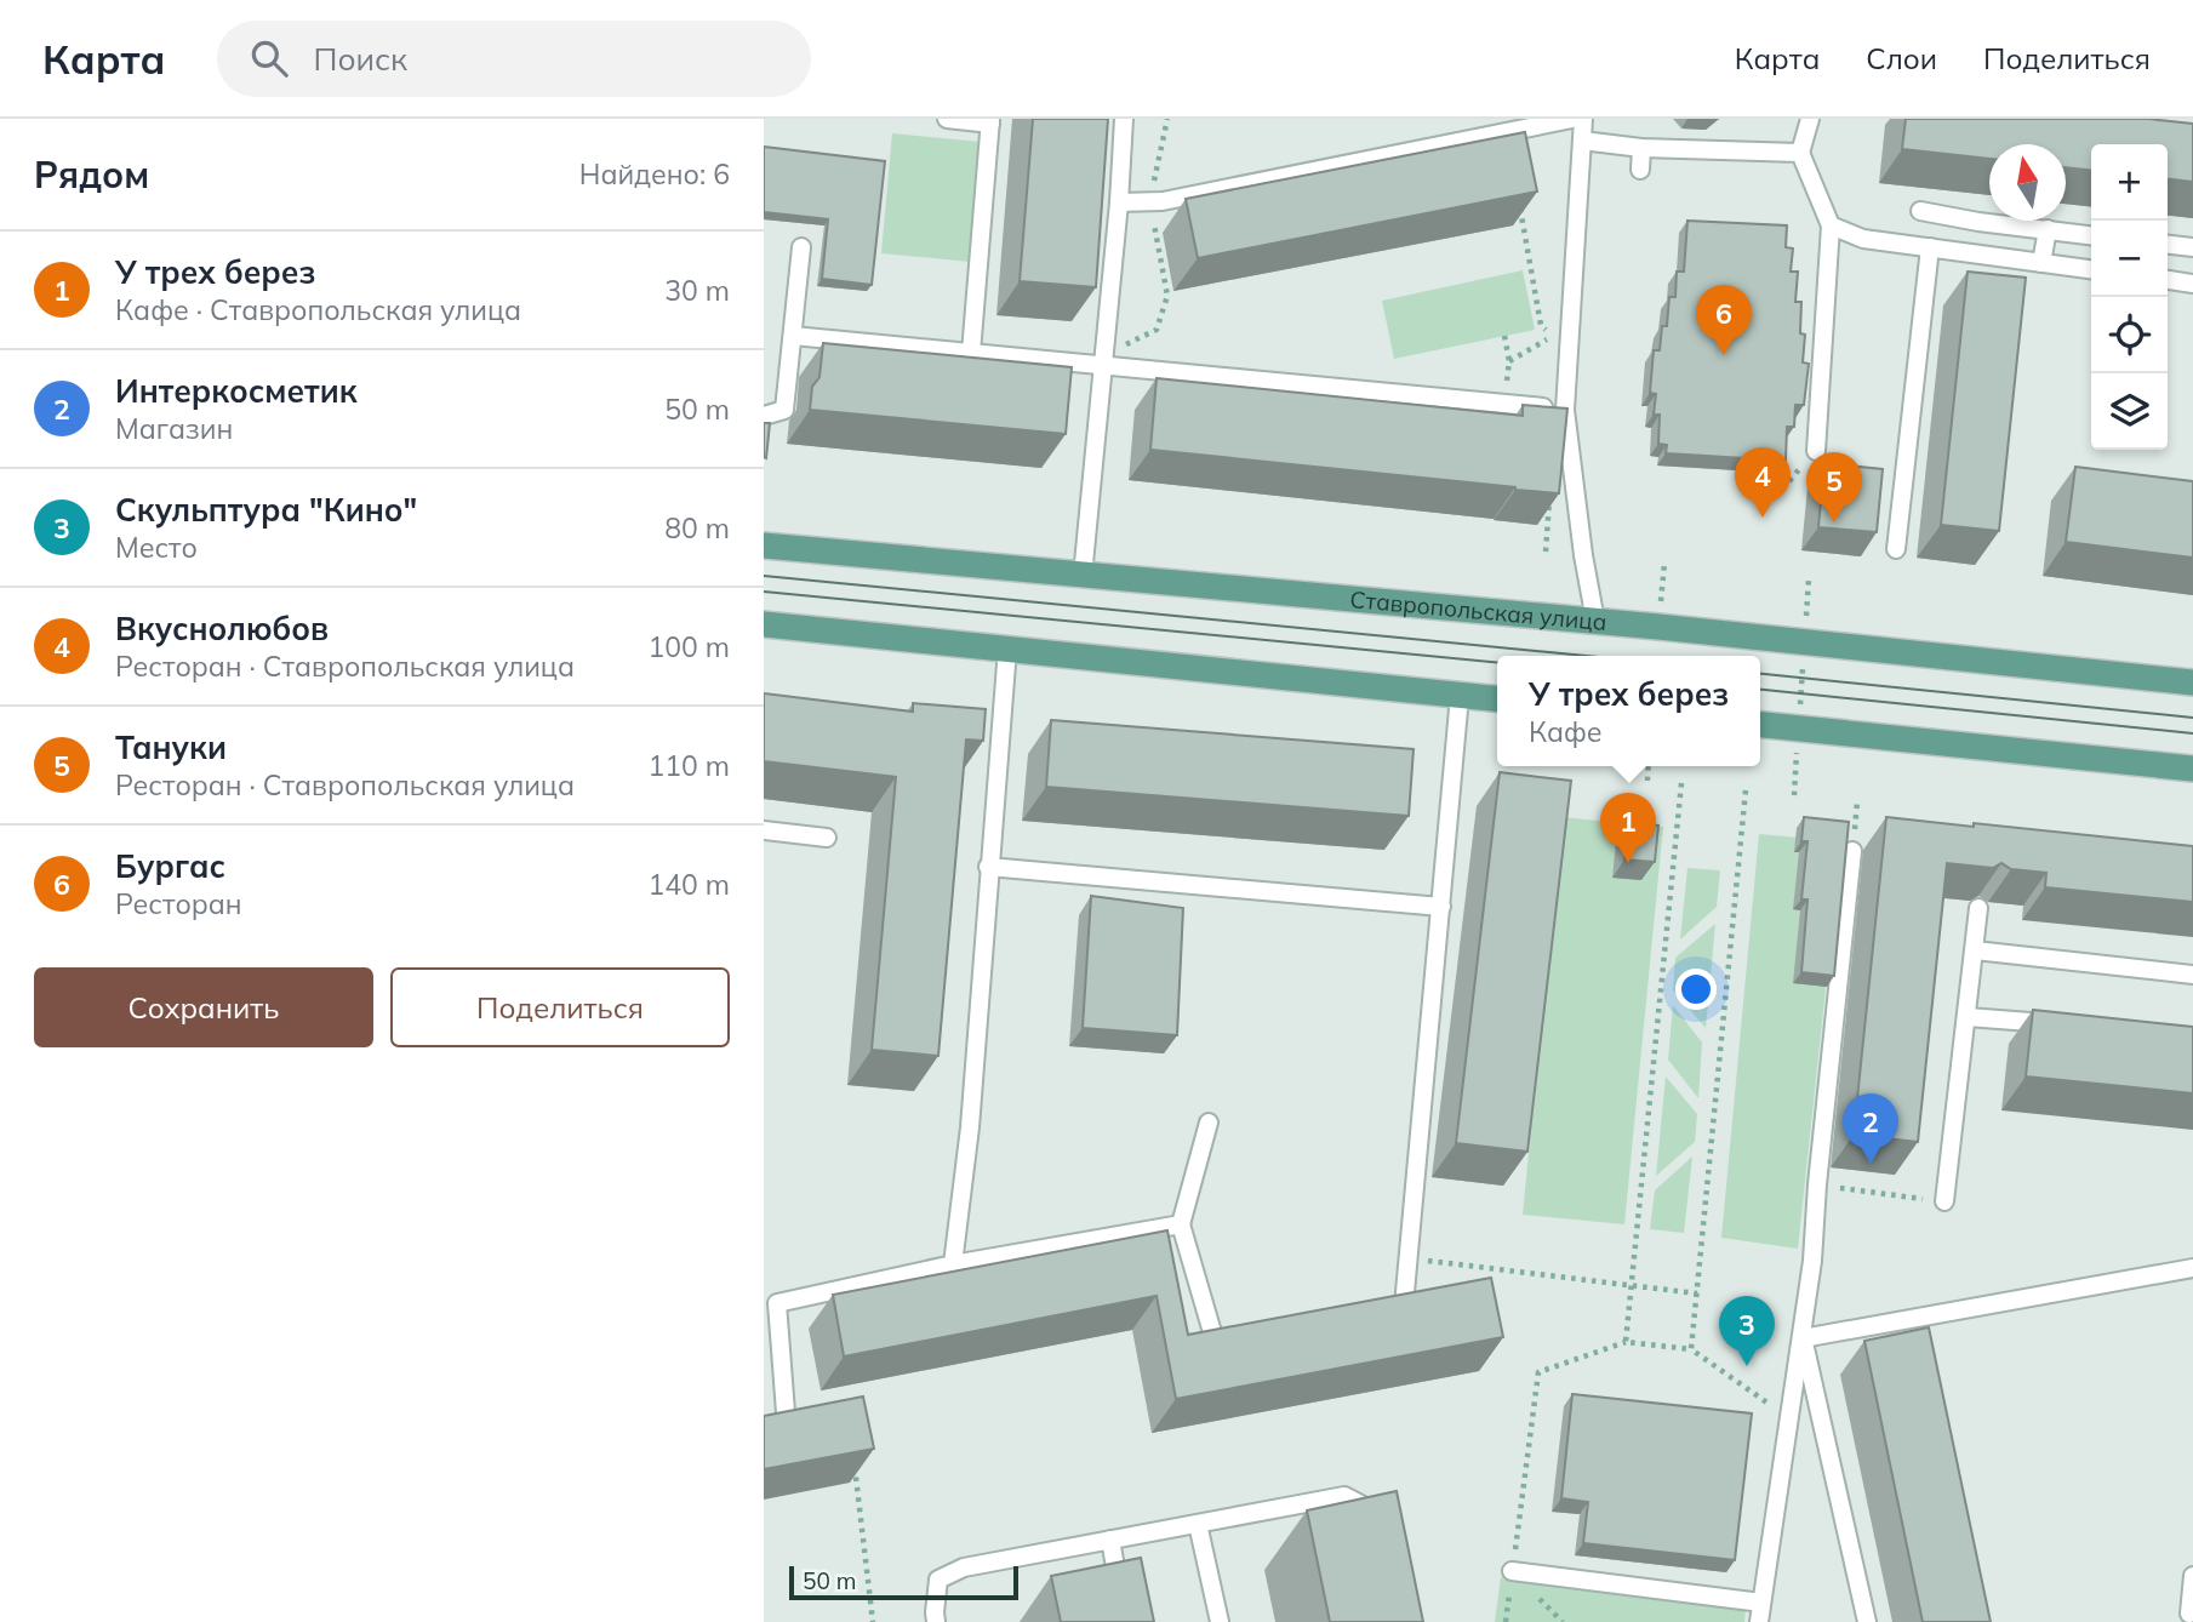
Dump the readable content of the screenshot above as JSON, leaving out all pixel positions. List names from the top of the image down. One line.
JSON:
{"streets":{"main road":["Ставропольская улица"]},"scale_bar":"50 m","north":"top","page":{"header":"Карта","search":"Поиск","nav":["Карта","Слои","Поделиться"],"heading":["Рядом","Найдено: 6"],"map_buttons":["+","−"],"list":[{"mark":"1","name":"У трех берез","note":"Кафе · Ставропольская улица","value":"30 m"},{"mark":"2","name":"Интеркосметик","note":"Магазин","value":"50 m"},{"mark":"3","name":"Скульптура \"Кино\"","note":"Место","value":"80 m"},{"mark":"4","name":"Вкуснолюбов","note":"Ресторан · Ставропольская улица","value":"100 m"},{"mark":"5","name":"Тануки","note":"Ресторан · Ставропольская улица","value":"110 m"},{"mark":"6","name":"Бургас","note":"Ресторан","value":"140 m"}],"pins":["6","4","5","1","2","3"],"popup":["У трех берез","Кафе"],"buttons":["Сохранить","Поделиться"],"scale":"50 m"}}
